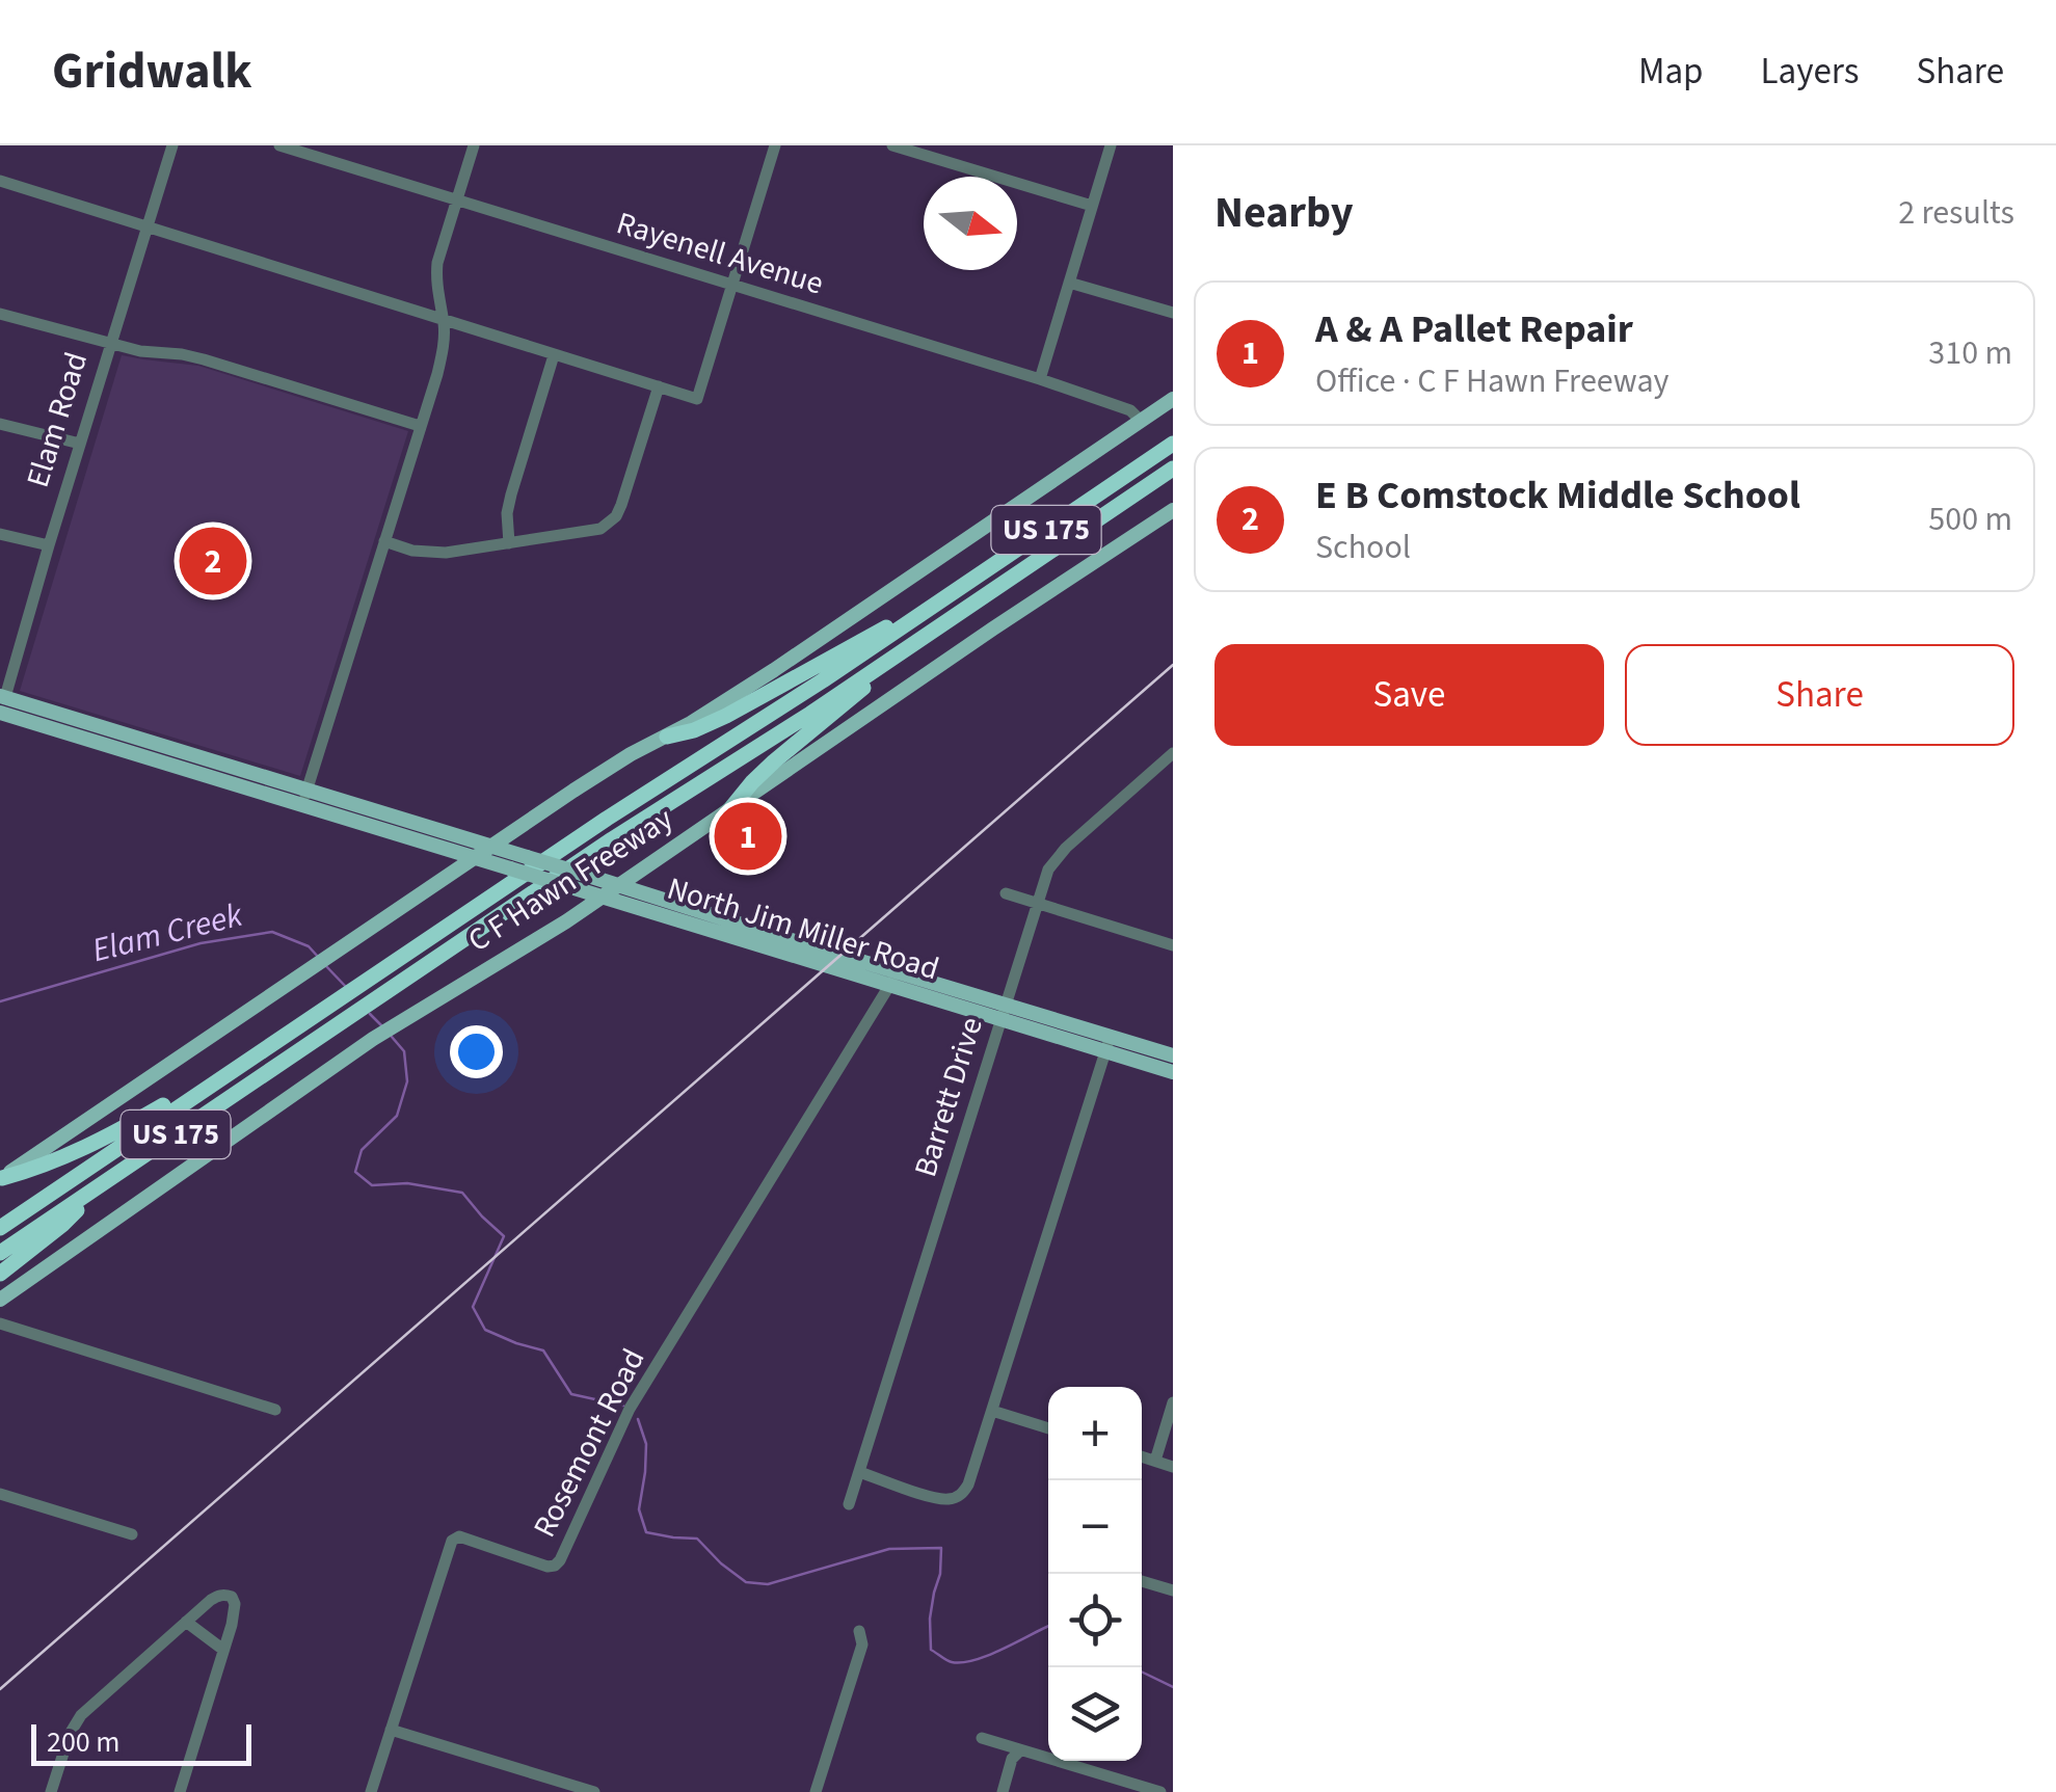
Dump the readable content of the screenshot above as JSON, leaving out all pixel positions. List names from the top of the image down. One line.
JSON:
{"streets":{"highway":["US 175","C F Hawn Freeway"],"main road":["North Jim Miller Road"],"street":["Rayenell Avenue","Elam Road","Barrett Drive","Rosemont Road"]},"crossings":[["Elam Road","North Jim Miller Road"],["C F Hawn Freeway","North Jim Miller Road"],["North Jim Miller Road","Barrett Drive"],["North Jim Miller Road","Rosemont Road"]],"water":["Elam Creek"],"scale_bar":"200 m","north":"right","page":{"header":"Gridwalk","nav":["Map","Layers","Share"],"heading":["Nearby","2 results"],"list":[{"mark":"1","name":"A & A Pallet Repair","note":"Office · C F Hawn Freeway","value":"310 m"},{"mark":"2","name":"E B Comstock Middle School","note":"School","value":"500 m"}],"pins":["2","1"],"buttons":["Save","Share"],"map_buttons":["+","−"],"scale":"200 m"}}
